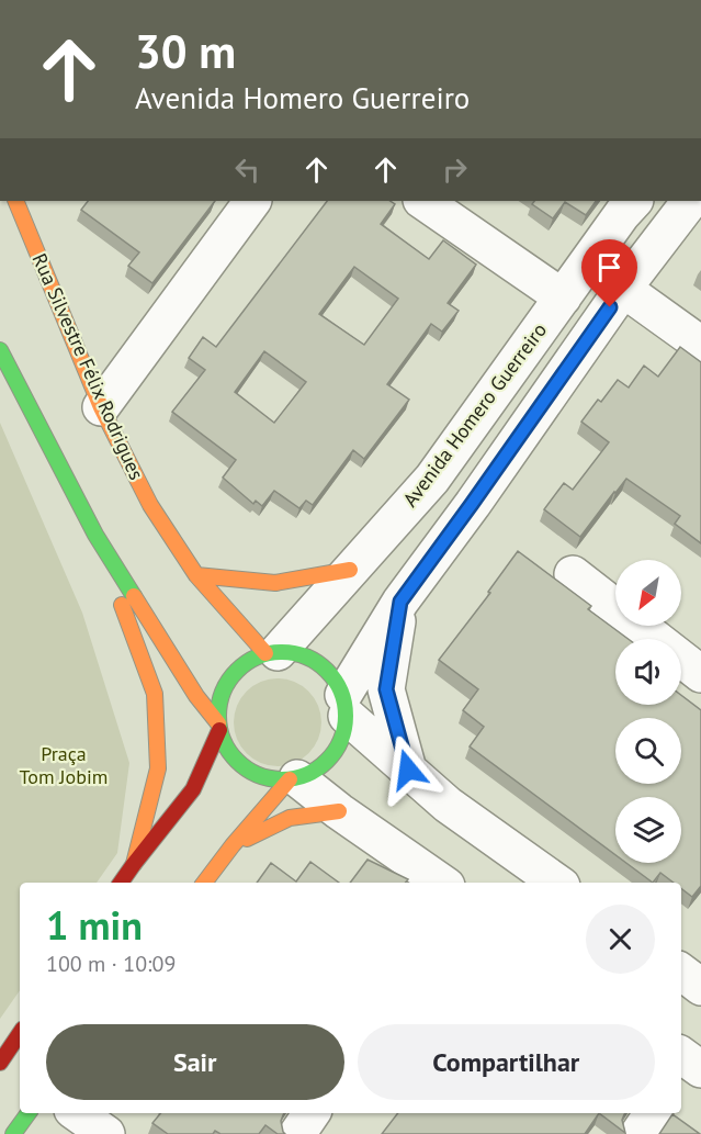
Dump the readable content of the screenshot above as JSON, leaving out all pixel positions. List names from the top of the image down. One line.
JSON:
{"streets":{"street":["Rua Silvestre Félix Rodrigues","Avenida Homero Guerreiro"]},"crossings":[["Rua Silvestre Félix Rodrigues","Avenida Homero Guerreiro"]],"parks":["Praça Tom Jobim"],"north":"bottom left","page":{"turn":["30 m","Avenida Homero Guerreiro"],"heading":["1 min","100 m · 10:09"],"buttons":["Sair","Compartilhar"]}}
